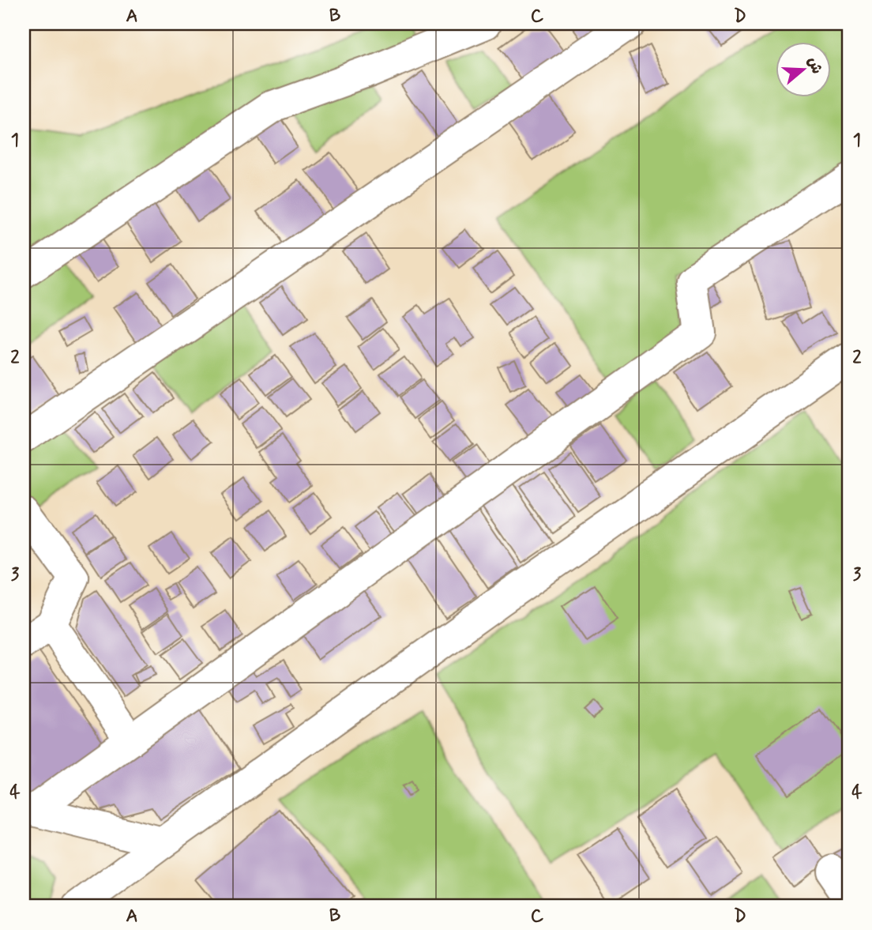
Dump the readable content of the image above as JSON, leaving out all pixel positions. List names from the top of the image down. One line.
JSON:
{"north":"right","grid":{"columns":["A","B","C","D"],"rows":["1","2","3","4"]}}
